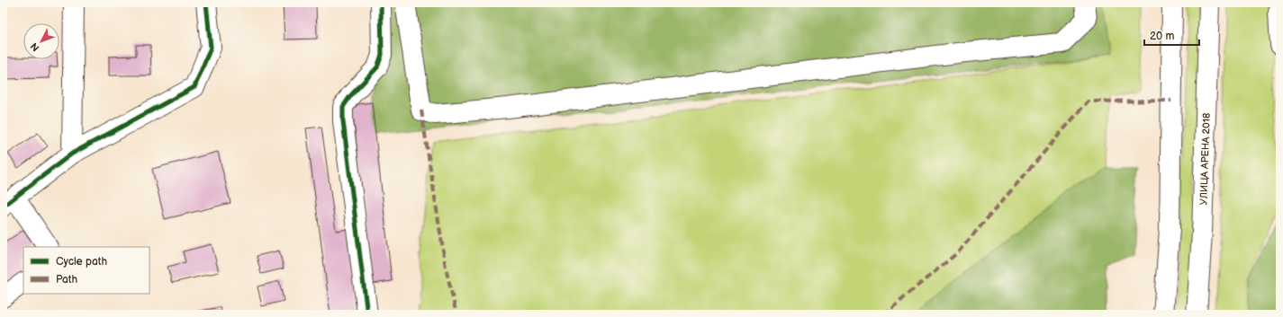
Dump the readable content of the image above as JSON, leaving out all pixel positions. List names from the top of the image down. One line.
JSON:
{"streets":{"street":["УЛИЦА АРЕНА 2018"]},"legend":["Cycle path","Path"],"scale_bar":"20 m","north":"bottom left"}
